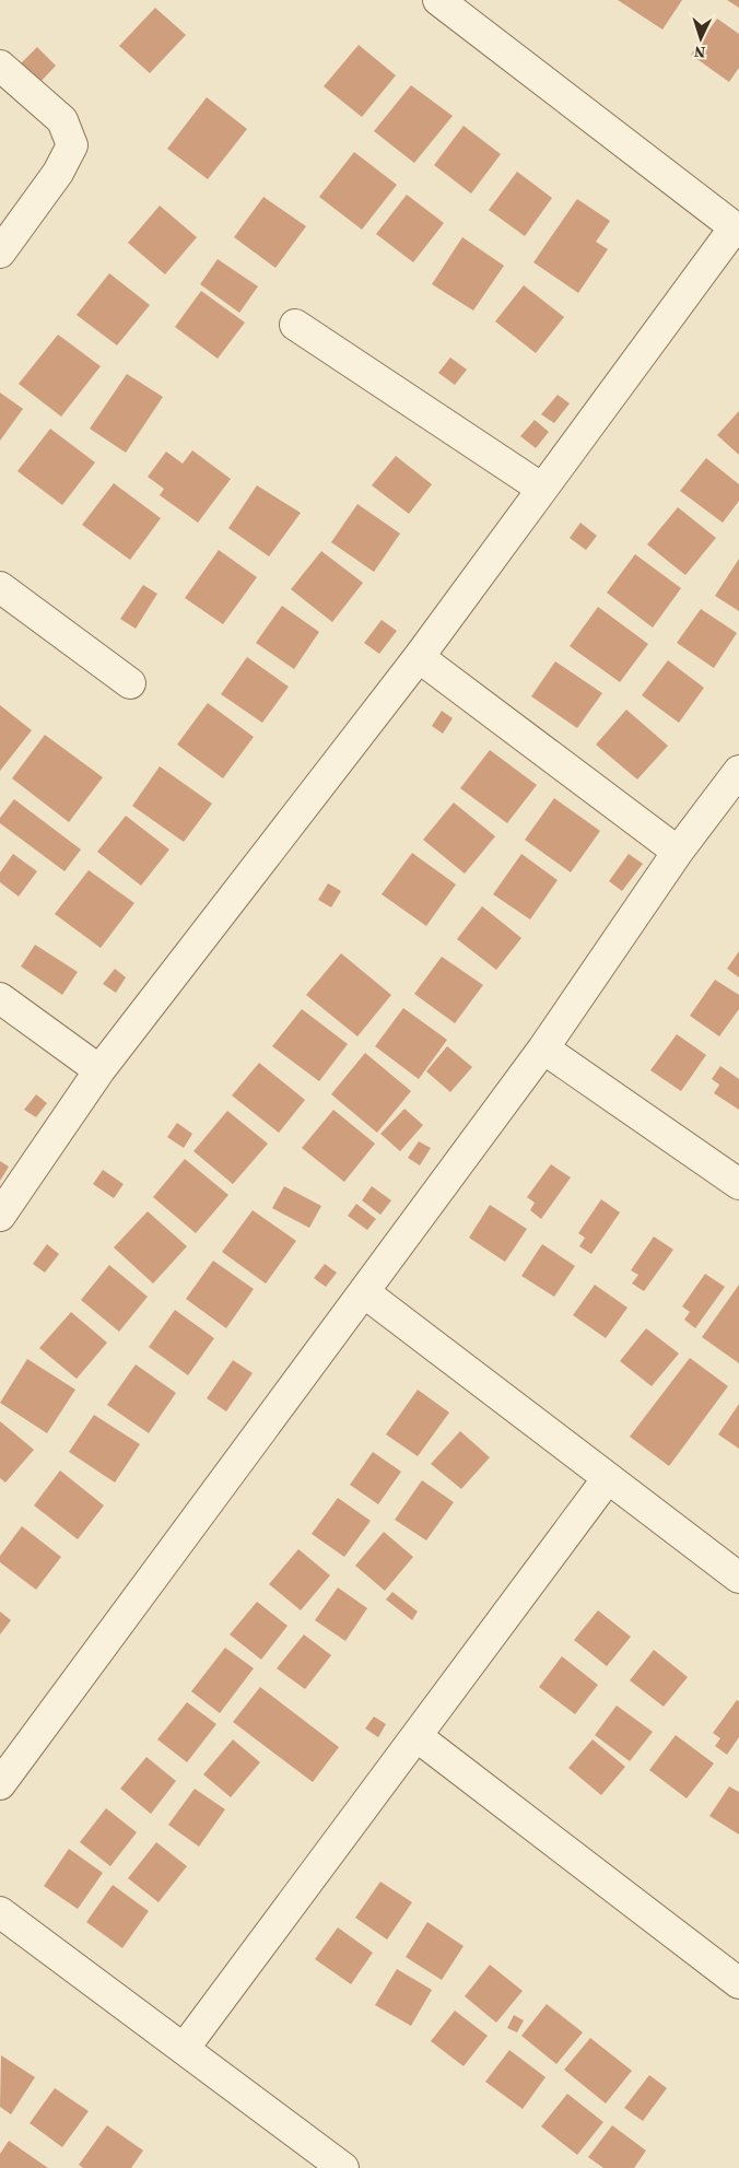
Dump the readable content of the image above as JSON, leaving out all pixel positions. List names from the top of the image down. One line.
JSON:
{"north":"bottom"}
